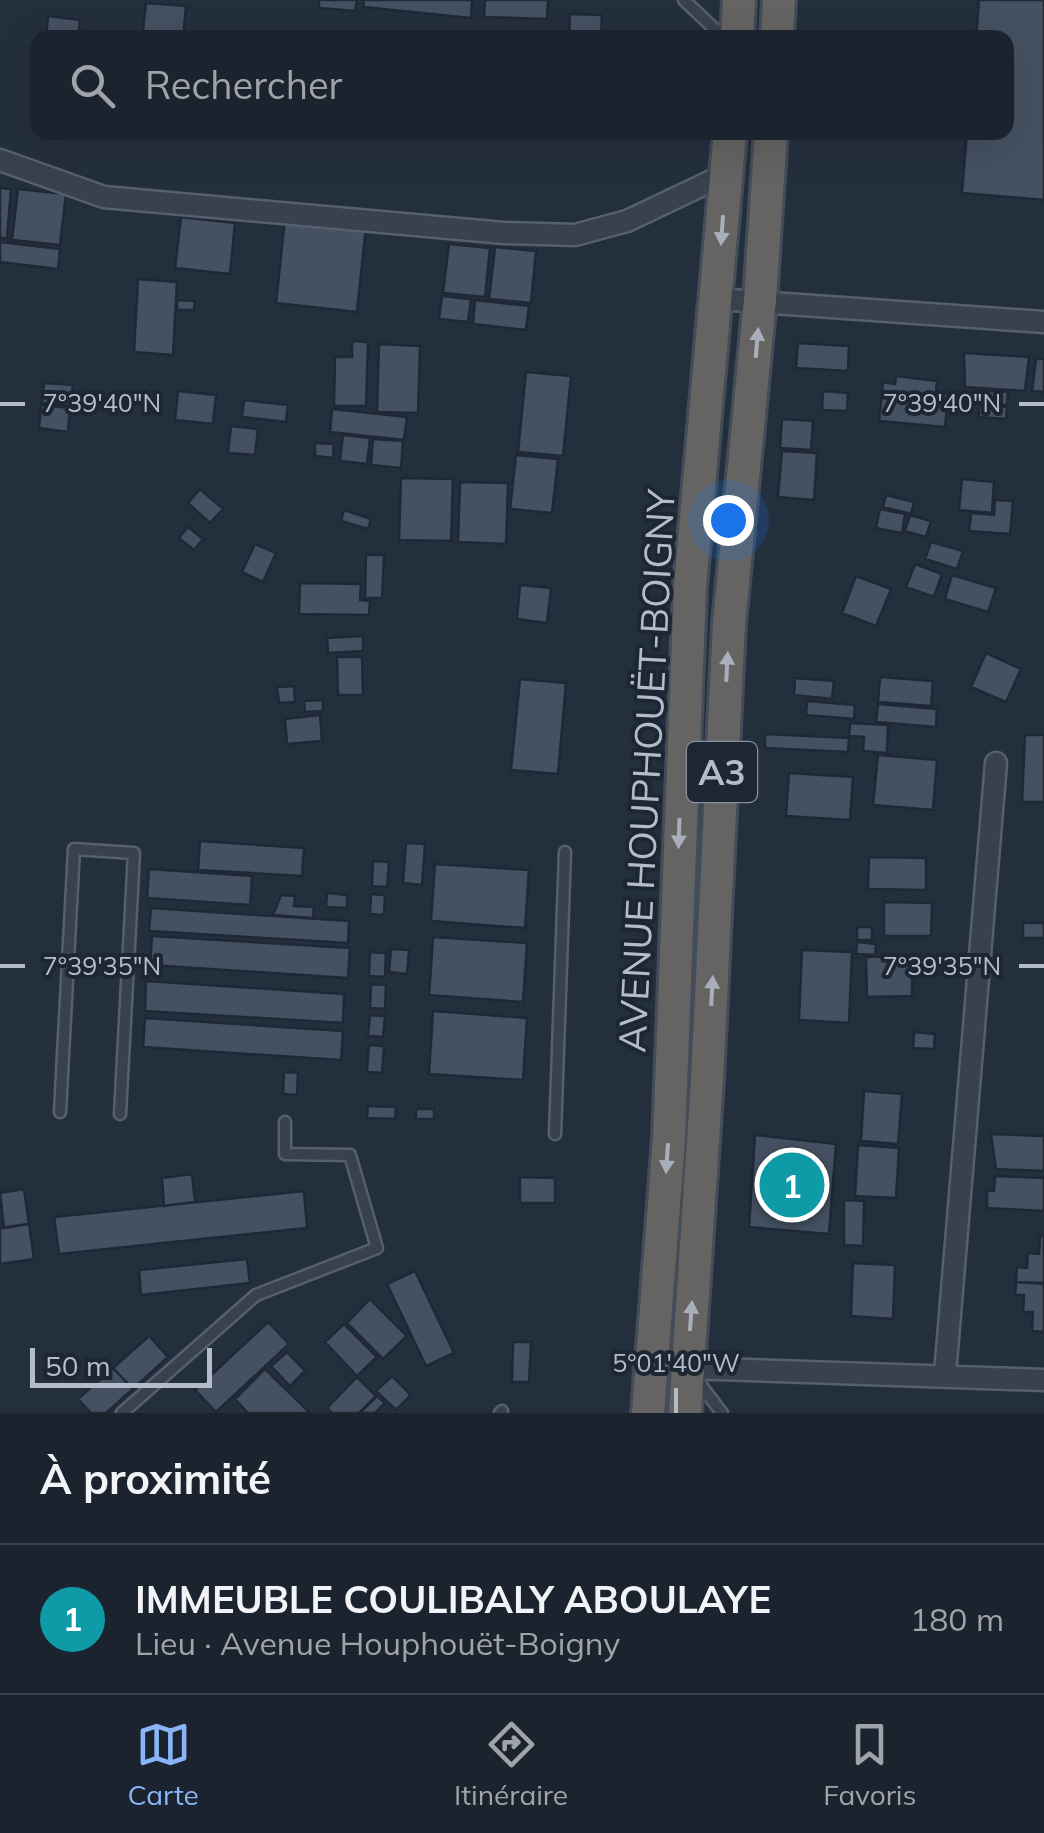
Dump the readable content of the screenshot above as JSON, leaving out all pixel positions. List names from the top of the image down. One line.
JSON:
{"streets":{"highway":["AVENUE HOUPHOUËT-BOIGNY","A3"]},"scale_bar":"50 m","page":{"search":"Rechercher","pins":"1","scale":"50 m","heading":"À proximité","list":[{"mark":"1","name":"IMMEUBLE COULIBALY ABOULAYE","note":"Lieu · Avenue Houphouët-Boigny","value":"180 m"}],"nav":["Carte","Itinéraire","Favoris"]},"coordinates":["7°39'40\"N","7°39'35\"N","5°01'40\"W"]}
